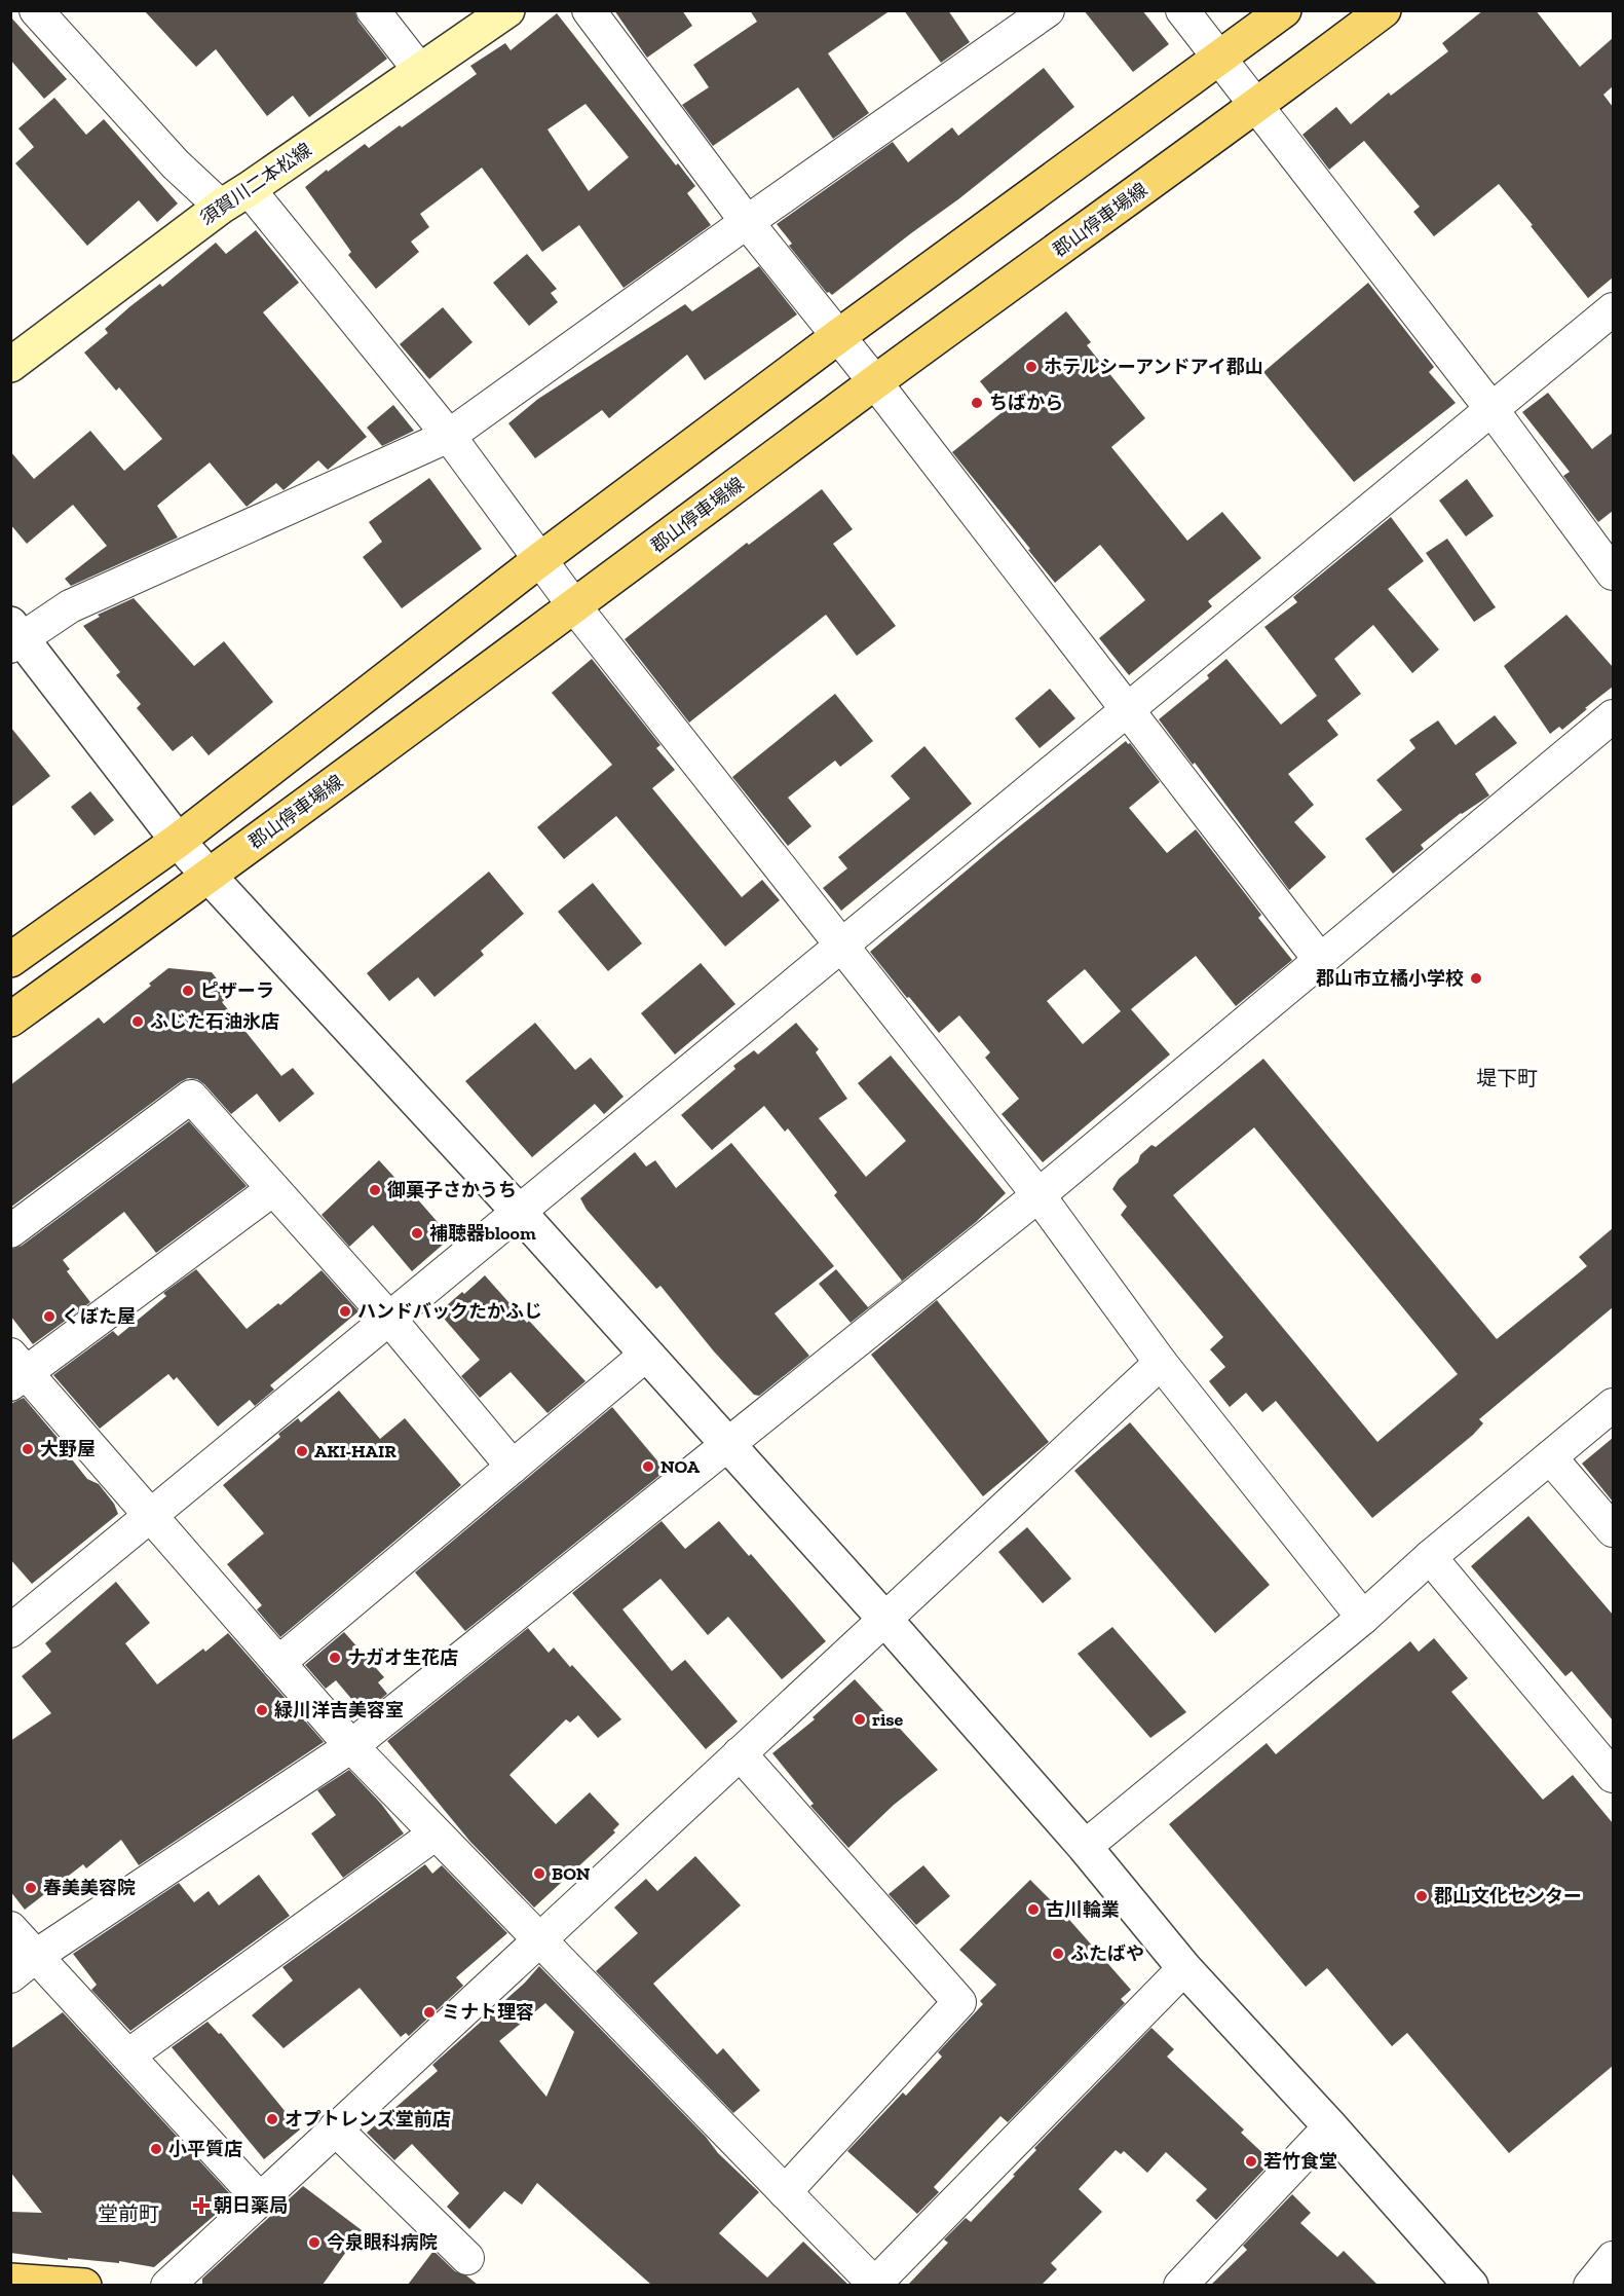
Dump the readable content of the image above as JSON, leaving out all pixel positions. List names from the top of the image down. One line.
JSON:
{"streets":{"main road":["須賀川二本松線","郡山停車場線"]},"districts":["堤下町","堂前町"],"places":{"other":["ホテルシーアンドアイ郡山","ちばから","郡山市立橘小学校","ピザーラ","ふじた石油氷店","御菓子さかうち","補聴器bloom","ハンドバックたかふじ","くぼた屋","大野屋","AKI-HAIR","NOA","ナガオ生花店","緑川洋吉美容室","rise","BON","春美美容院","郡山文化センター","古川輪業","ふたばや","ミナト理容","オプトレンズ堂前店","小平質店","若竹食堂","今泉眼科病院"],"health":["朝日薬局"]}}
